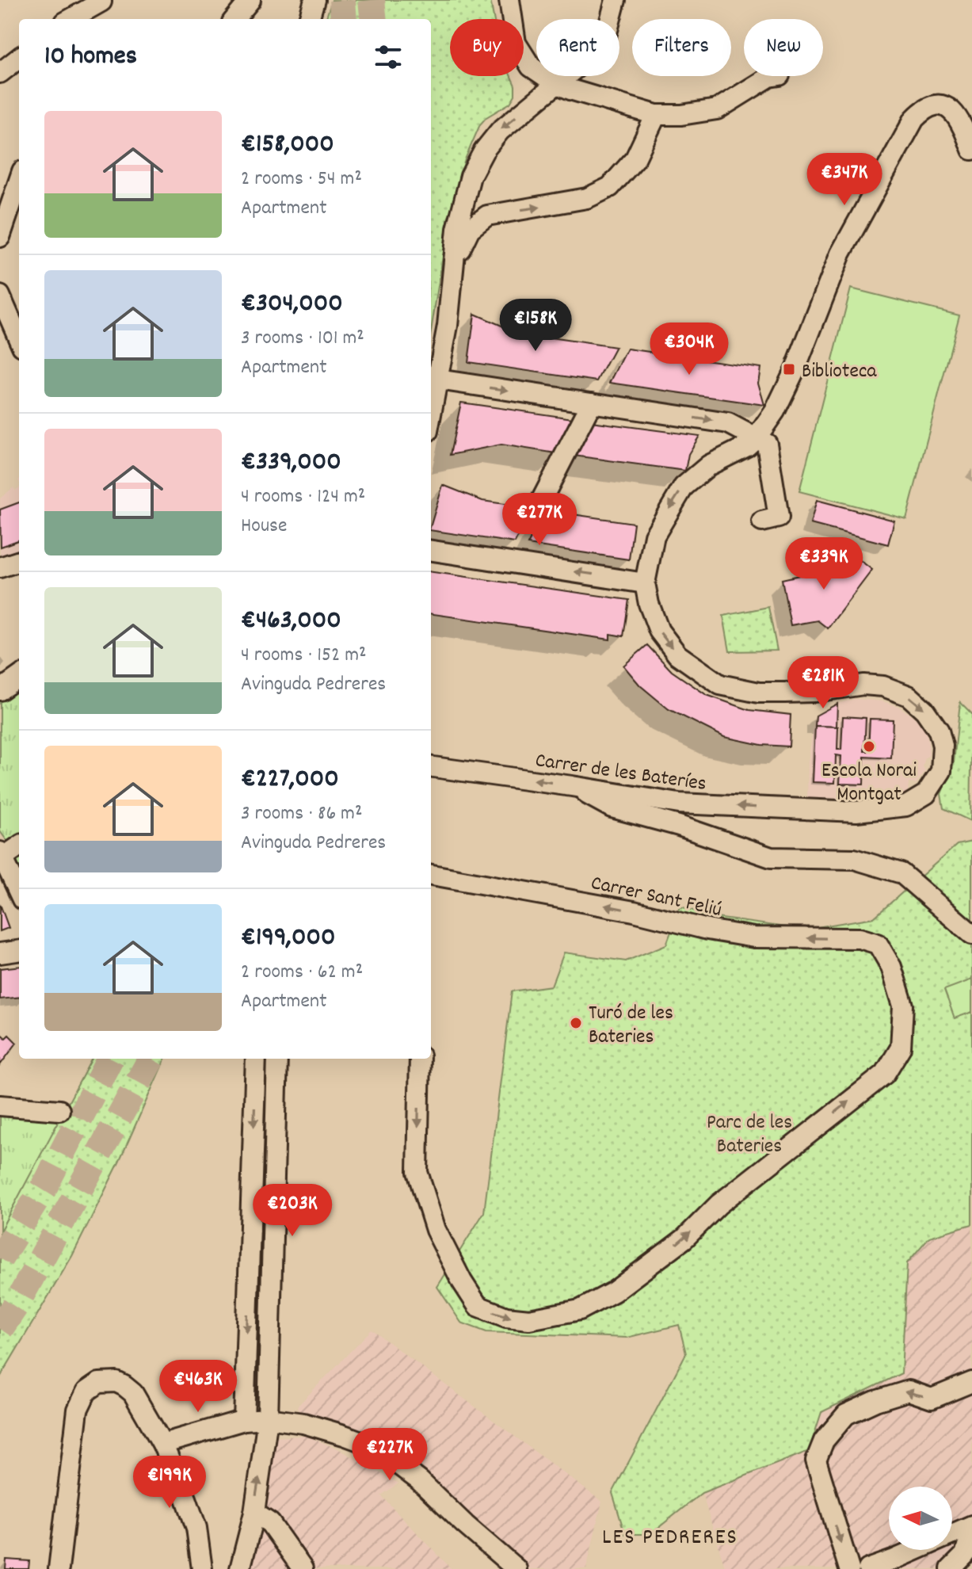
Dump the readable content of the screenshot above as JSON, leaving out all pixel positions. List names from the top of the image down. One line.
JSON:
{"streets":{"street":["Carrer de les Bateríes","Carrer Sant Feliú"]},"districts":["LES PEDRERES"],"parks":["Parc de les Bateries"],"places":{"transit":["Biblioteca"],"other":["Escola Norai Montgat","Turó de les Bateries"]},"north":"left","page":{"chip":["Buy","Rent","Filters","New"],"heading":"10 homes","list":[{"name":"€158,000","note":"2 rooms · 54 m² · Apartment"},{"name":"€304,000","note":"3 rooms · 101 m² · Apartment"},{"name":"€339,000","note":"4 rooms · 124 m² · House"},{"name":"€463,000","note":"4 rooms · 152 m² · Avinguda Pedreres"},{"name":"€227,000","note":"3 rooms · 86 m² · Avinguda Pedreres"},{"name":"€199,000","note":"2 rooms · 62 m² · Apartment"}],"price":["€347K","€158K","€304K","€277K","€339K","€281K","€203K","€463K","€227K","€199K"]}}
